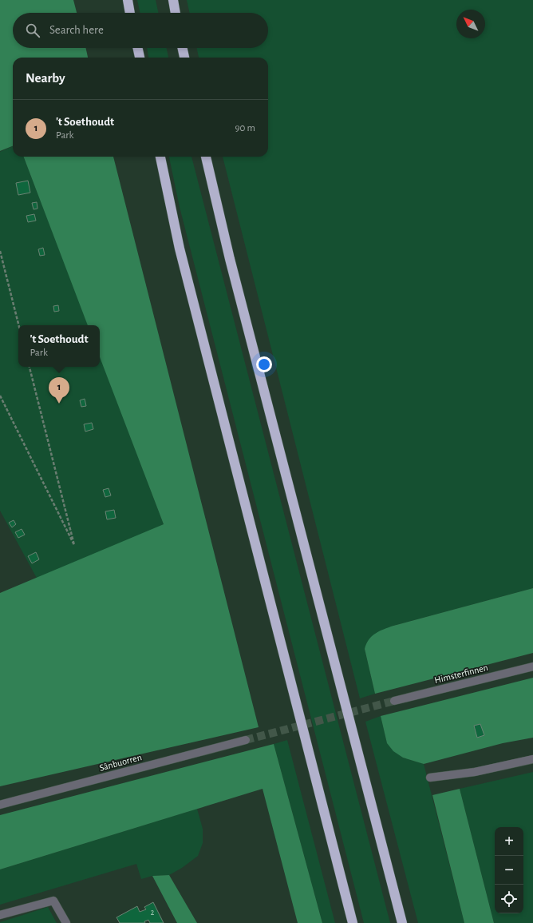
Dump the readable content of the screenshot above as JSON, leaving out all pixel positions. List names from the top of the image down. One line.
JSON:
{"streets":{"street":["Himsterfinnen","Sânbuorren"]},"house_numbers":["2"],"north":"top left","page":{"search":"Search here","heading":"Nearby","list":[{"mark":"1","name":"'t Soethoudt","note":"Park","value":"90 m"}],"popup":["'t Soethoudt","Park"],"pins":"1","map_buttons":["+","−"]}}
